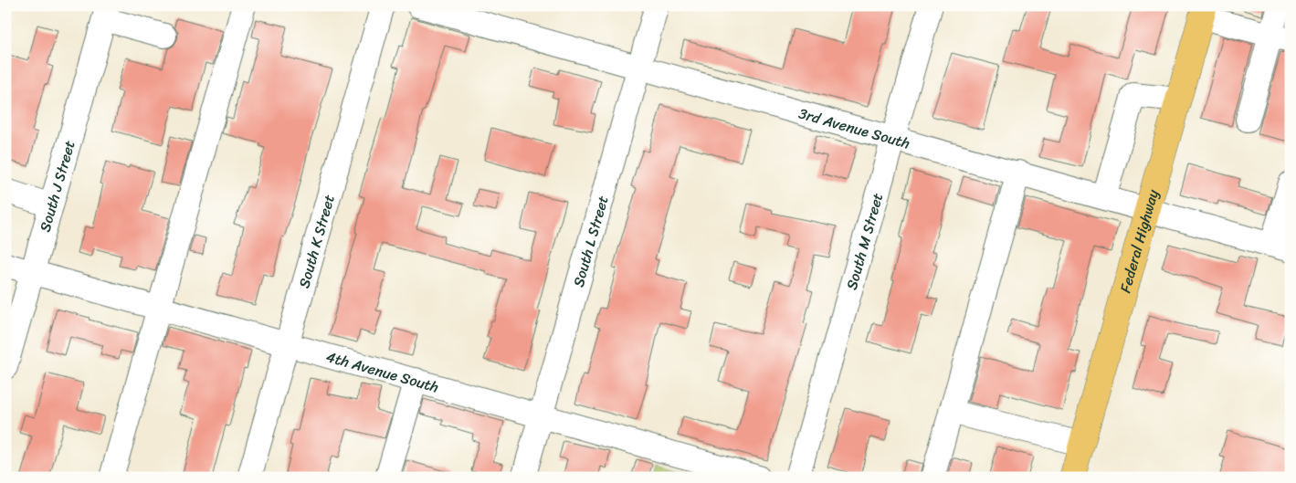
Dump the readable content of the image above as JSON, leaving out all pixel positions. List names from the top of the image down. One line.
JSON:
{"streets":{"main road":["Federal Highway"],"street":["3rd Avenue South","South J Street","South K Street","South L Street","South M Street","4th Avenue South"]},"crossings":[["3rd Avenue South","South L Street"],["3rd Avenue South","South M Street"],["3rd Avenue South","Federal Highway"],["South J Street","4th Avenue South"],["South K Street","4th Avenue South"],["South L Street","4th Avenue South"]]}
